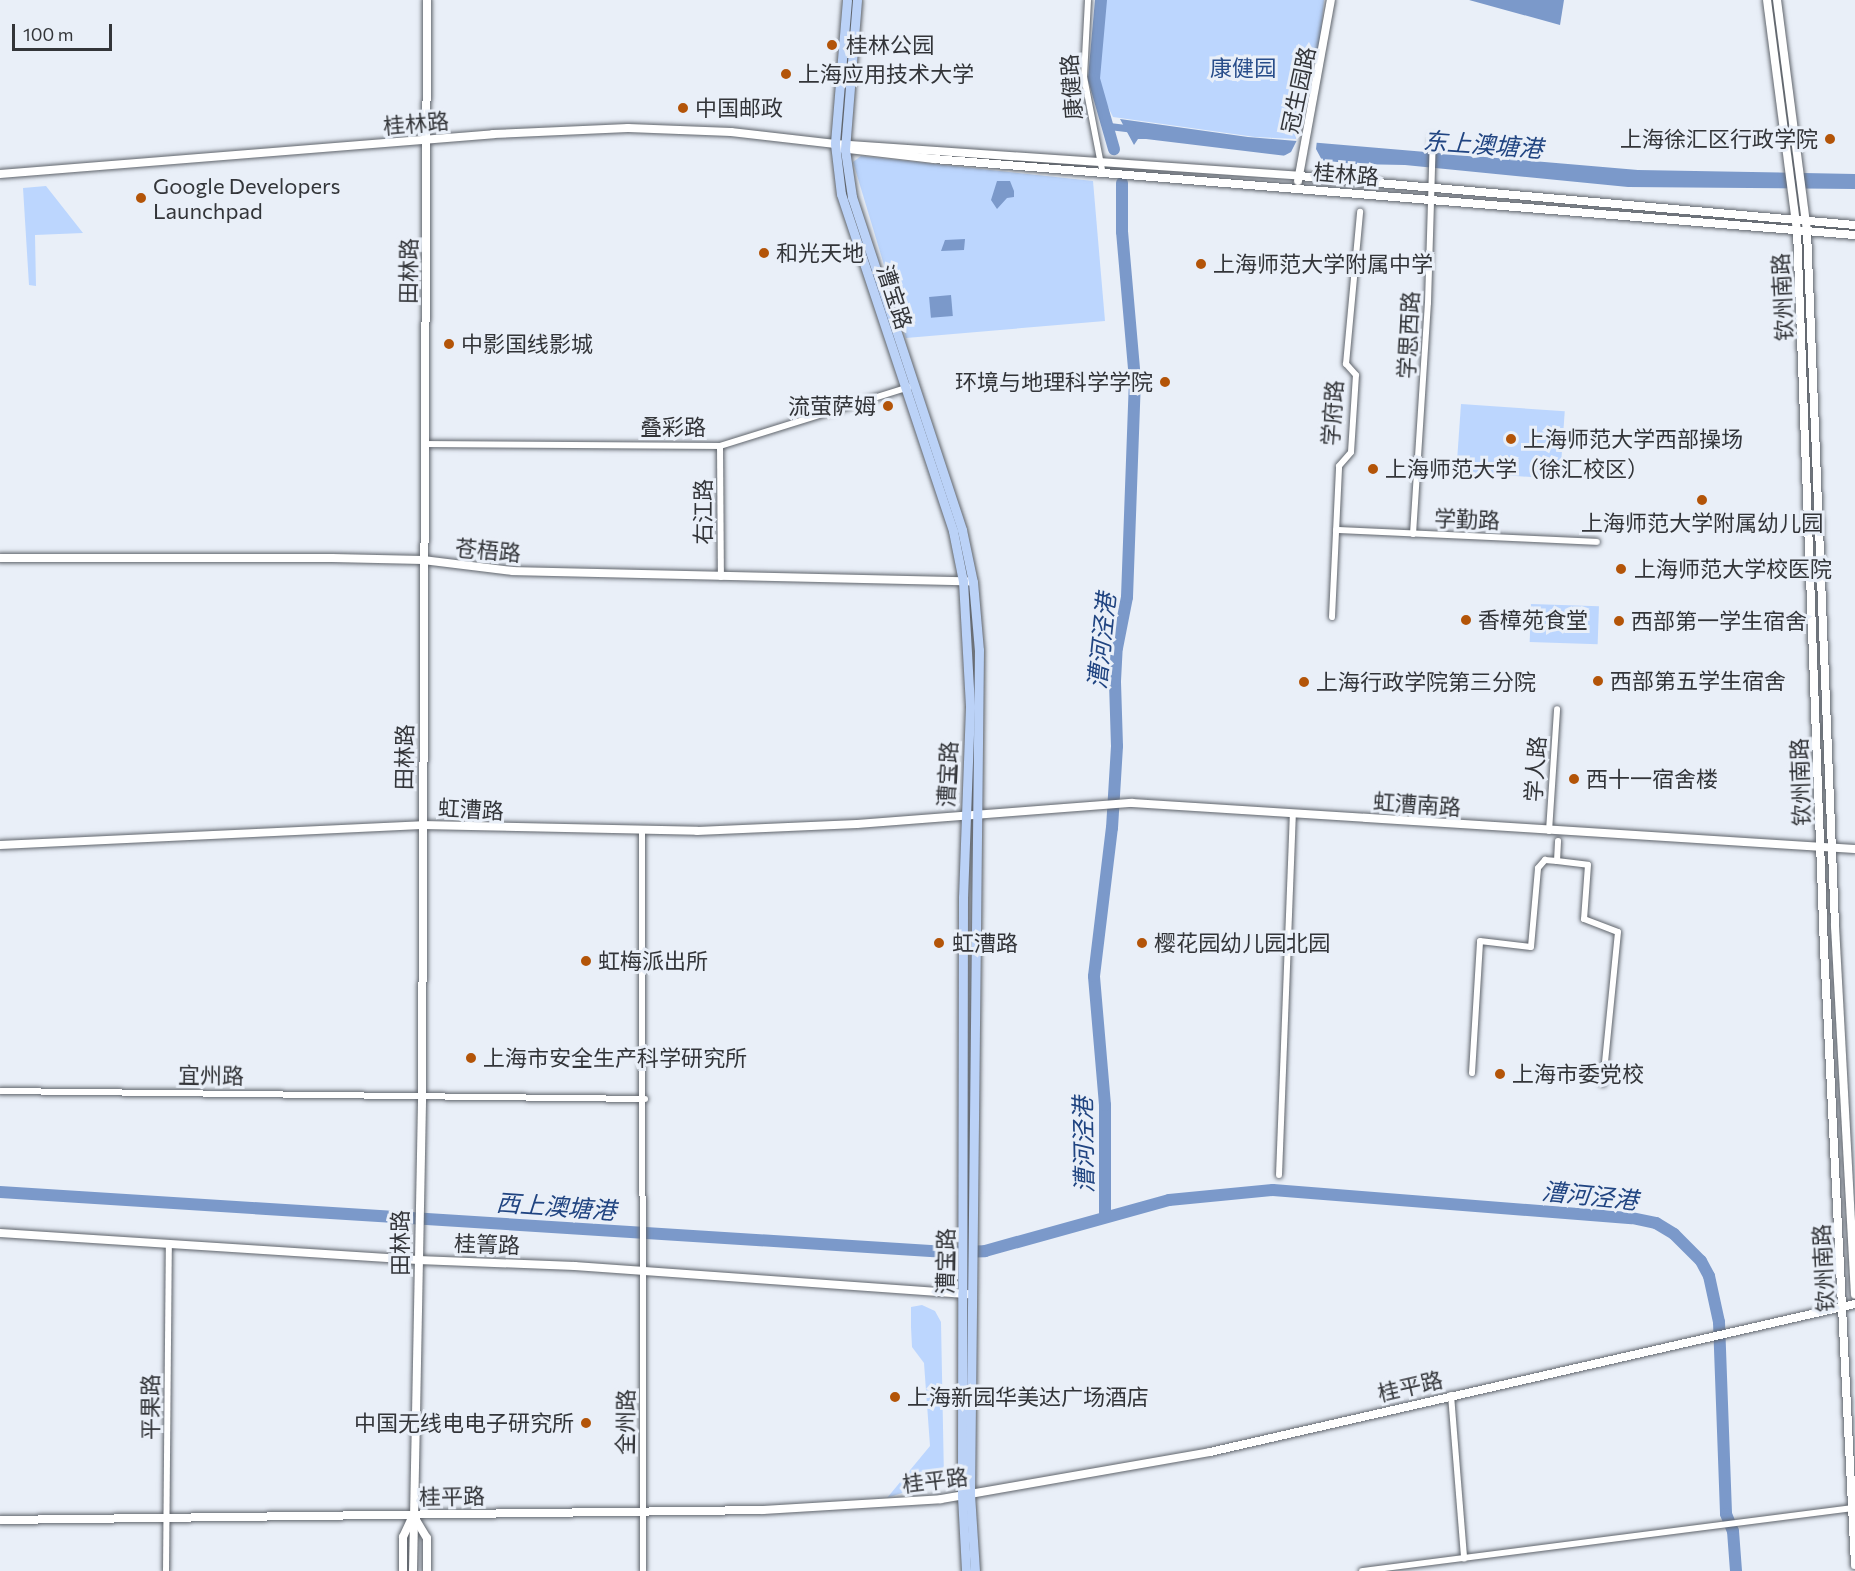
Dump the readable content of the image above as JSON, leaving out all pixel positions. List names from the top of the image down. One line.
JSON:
{"streets":{"main road":["漕宝路"],"street":["康健路","冠生园路","桂林路","田林路","钦州南路","学思西路","学府路","叠彩路","右江路","学勤路","苍梧路","学人路","虹漕南路","虹漕路","宜州路","桂箐路","桂平路","平果路","全州路"]},"crossings":[["康健路","桂林路"],["冠生园路","桂林路"],["桂林路","田林路"],["桂林路","漕宝路"],["桂林路","钦州南路"],["桂林路","学思西路"],["田林路","叠彩路"],["田林路","苍梧路"],["田林路","虹漕路"],["田林路","宜州路"],["田林路","桂箐路"],["田林路","桂平路"],["漕宝路","叠彩路"],["漕宝路","苍梧路"],["漕宝路","虹漕南路"],["漕宝路","虹漕路"],["漕宝路","桂箐路"],["漕宝路","桂平路"],["钦州南路","虹漕南路"],["钦州南路","桂平路"],["学思西路","学勤路"],["学府路","学勤路"],["叠彩路","右江路"],["右江路","苍梧路"],["学人路","虹漕南路"],["虹漕南路","虹漕路"],["虹漕路","全州路"],["宜州路","全州路"],["桂箐路","平果路"],["桂箐路","全州路"],["桂平路","平果路"],["桂平路","全州路"]],"water":["东上澳塘港","漕河泾港","西上澳塘港"],"parks":["康健园"],"places":["桂林公园","上海应用技术大学","中国邮政","上海徐汇区行政学院","Google Developers Launchpad","和光天地","上海师范大学附属中学","中影国线影城","环境与地理科学学院","流萤萨姆","上海师范大学西部操场","上海师范大学（徐汇校区）","上海师范大学附属幼儿园","上海师范大学校医院","香樟苑食堂","西部第一学生宿舍","西部第五学生宿舍","上海行政学院第三分院","西十一宿舍楼","虹漕路","樱花园幼儿园北园","虹梅派出所","上海市安全生产科学研究所","上海市委党校","上海新园华美达广场酒店","中国无线电电子研究所"],"scale_bar":"100 m"}
